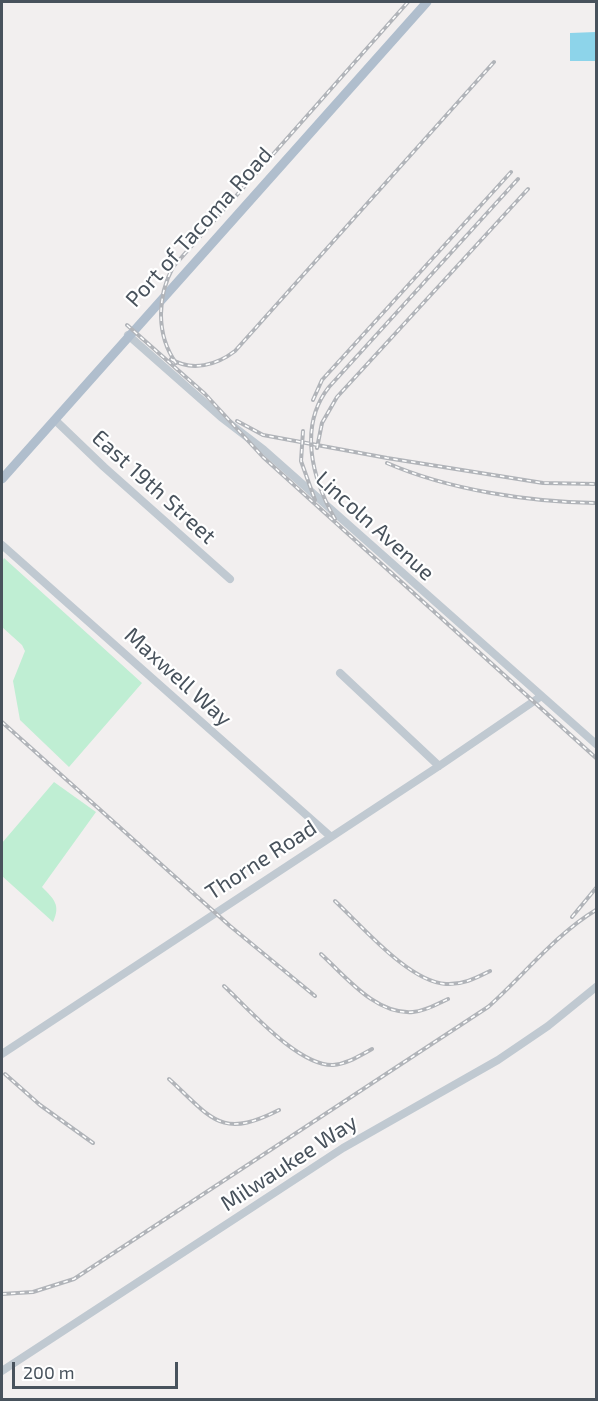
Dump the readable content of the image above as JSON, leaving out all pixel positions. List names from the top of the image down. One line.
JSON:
{"streets":{"main road":["Port of Tacoma Road"],"street":["East 19th Street","Lincoln Avenue","Maxwell Way","Thorne Road","Milwaukee Way"]},"crossings":[["Port of Tacoma Road","East 19th Street"],["Port of Tacoma Road","Lincoln Avenue"],["Lincoln Avenue","Thorne Road"],["Maxwell Way","Thorne Road"]],"scale_bar":"200 m"}
